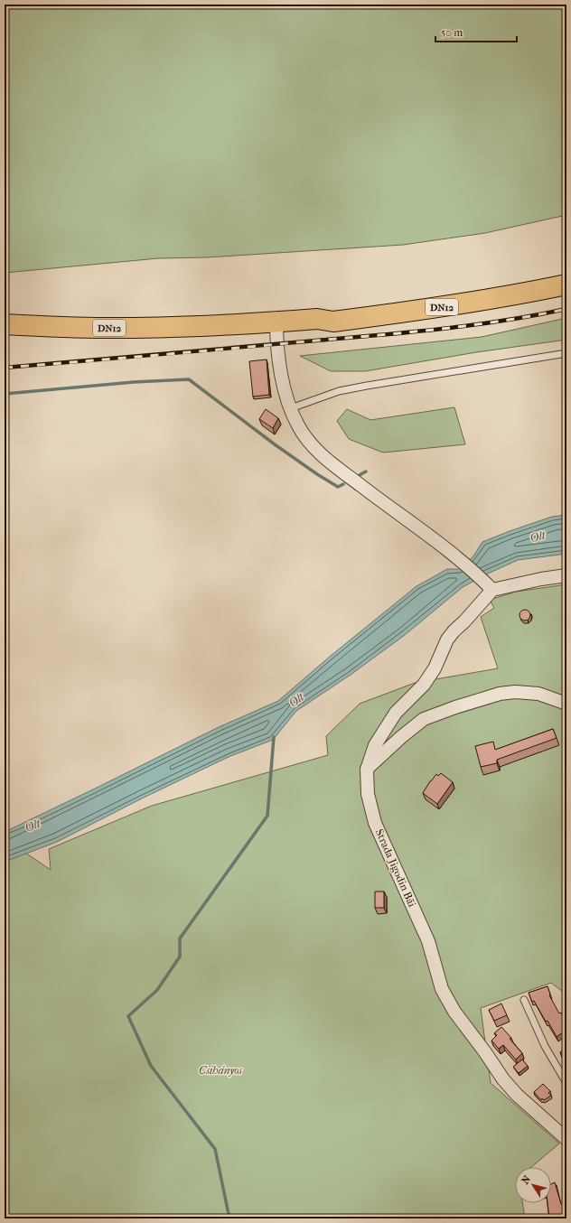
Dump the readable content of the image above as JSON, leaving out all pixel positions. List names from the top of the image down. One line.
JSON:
{"streets":{"highway":["DN12"],"street":["Strada Jigodin Băi"]},"water":["Olt"],"parks":["Csihányos"],"scale_bar":"50 m","north":"top left"}
